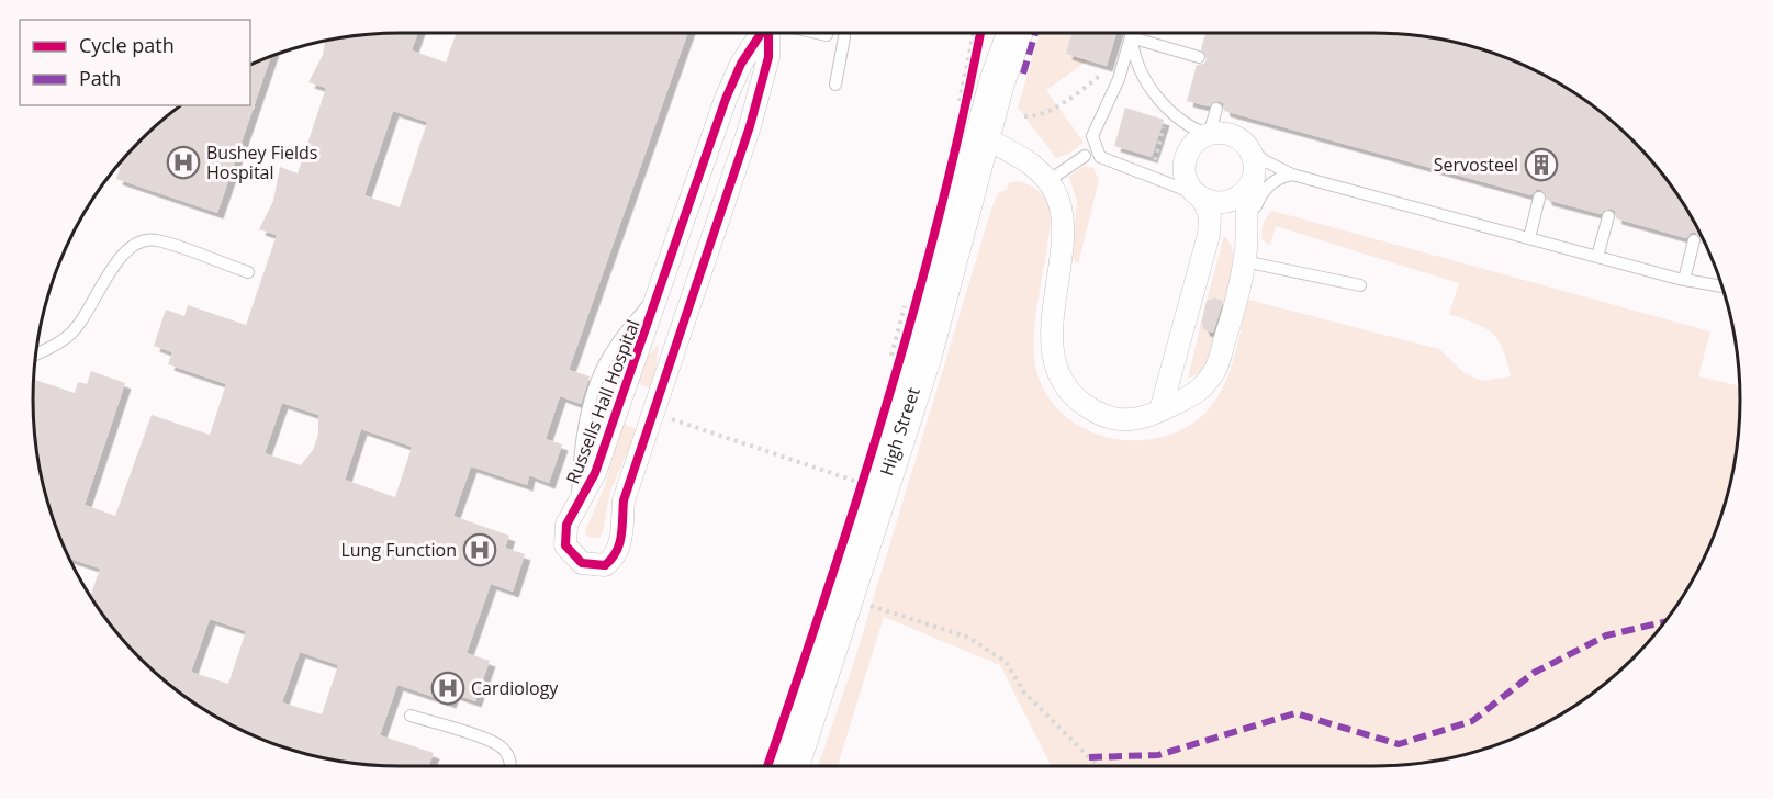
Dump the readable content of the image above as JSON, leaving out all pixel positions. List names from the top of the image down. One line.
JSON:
{"streets":{"main road":["High Street"],"street":["Russells Hall Hospital"]},"places":{"hospital":["Bushey Fields Hospital","Lung Function","Cardiology"],"building":["Servosteel"]},"legend":["Cycle path","Path"]}
